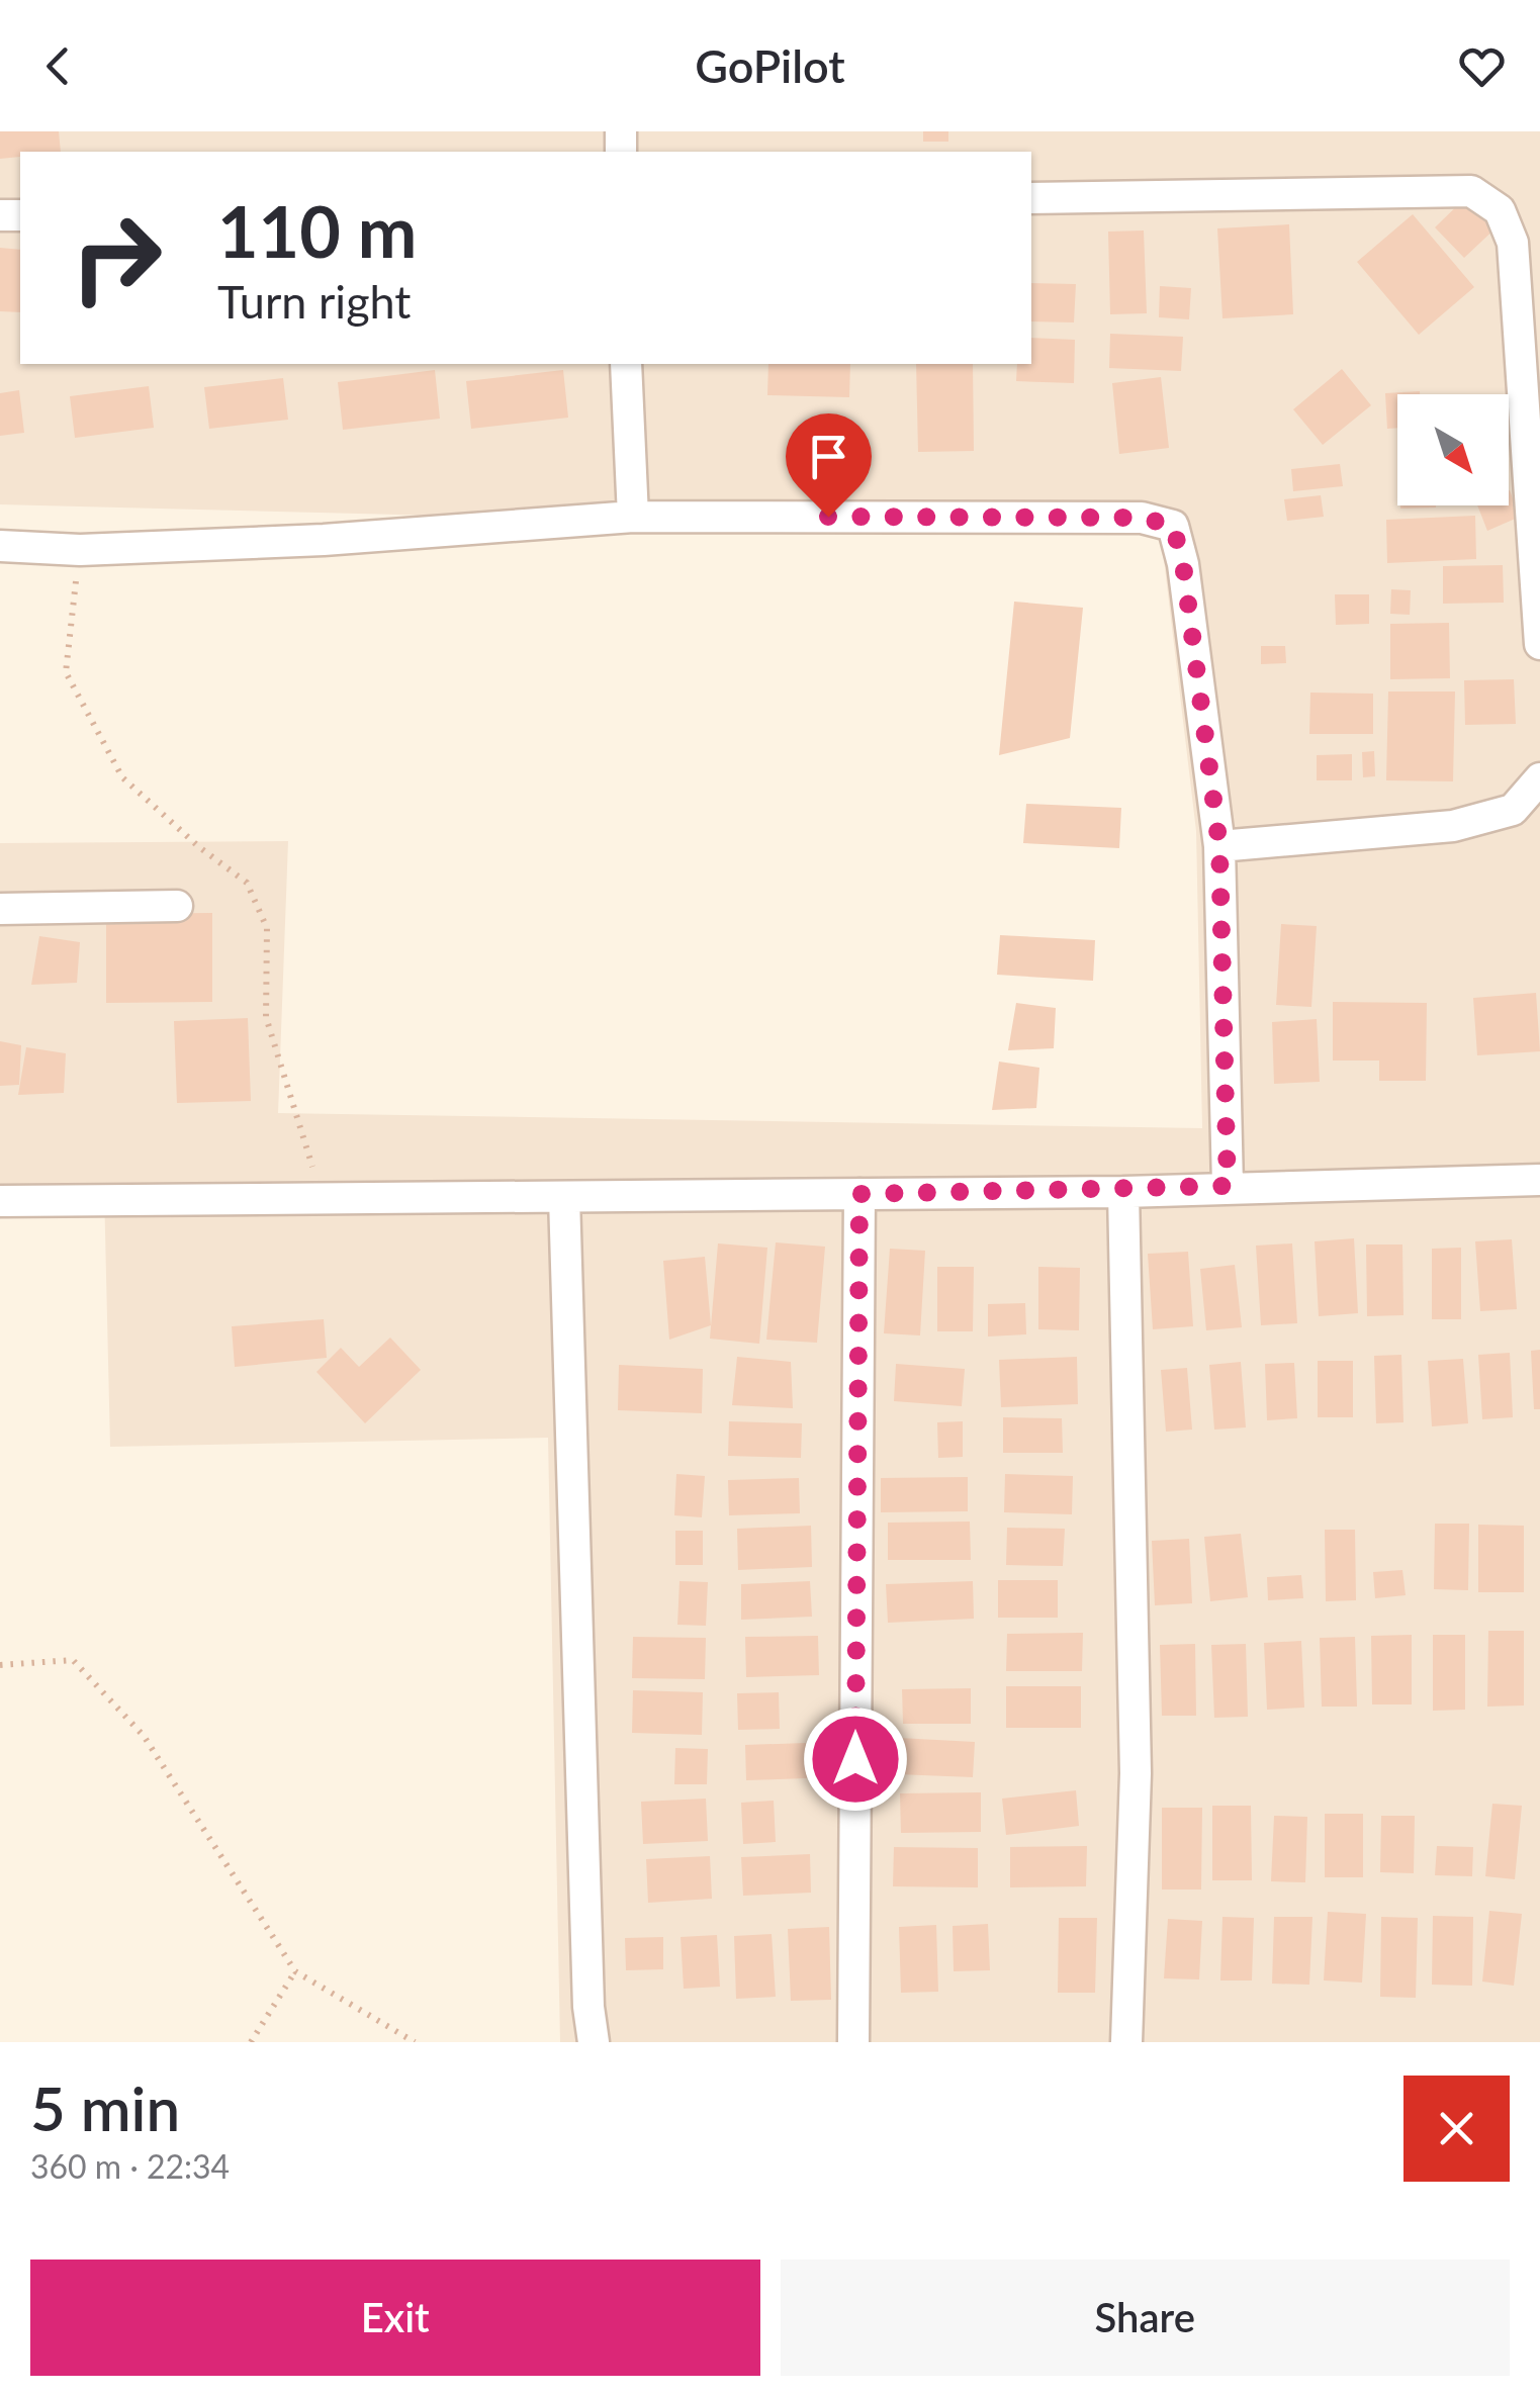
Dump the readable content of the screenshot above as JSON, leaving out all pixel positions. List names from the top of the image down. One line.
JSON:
{"north":"bottom right","page":{"header":"GoPilot","turn":["110 m","Turn right"],"heading":["5 min","360 m · 22:34"],"buttons":["Exit","Share"]}}
